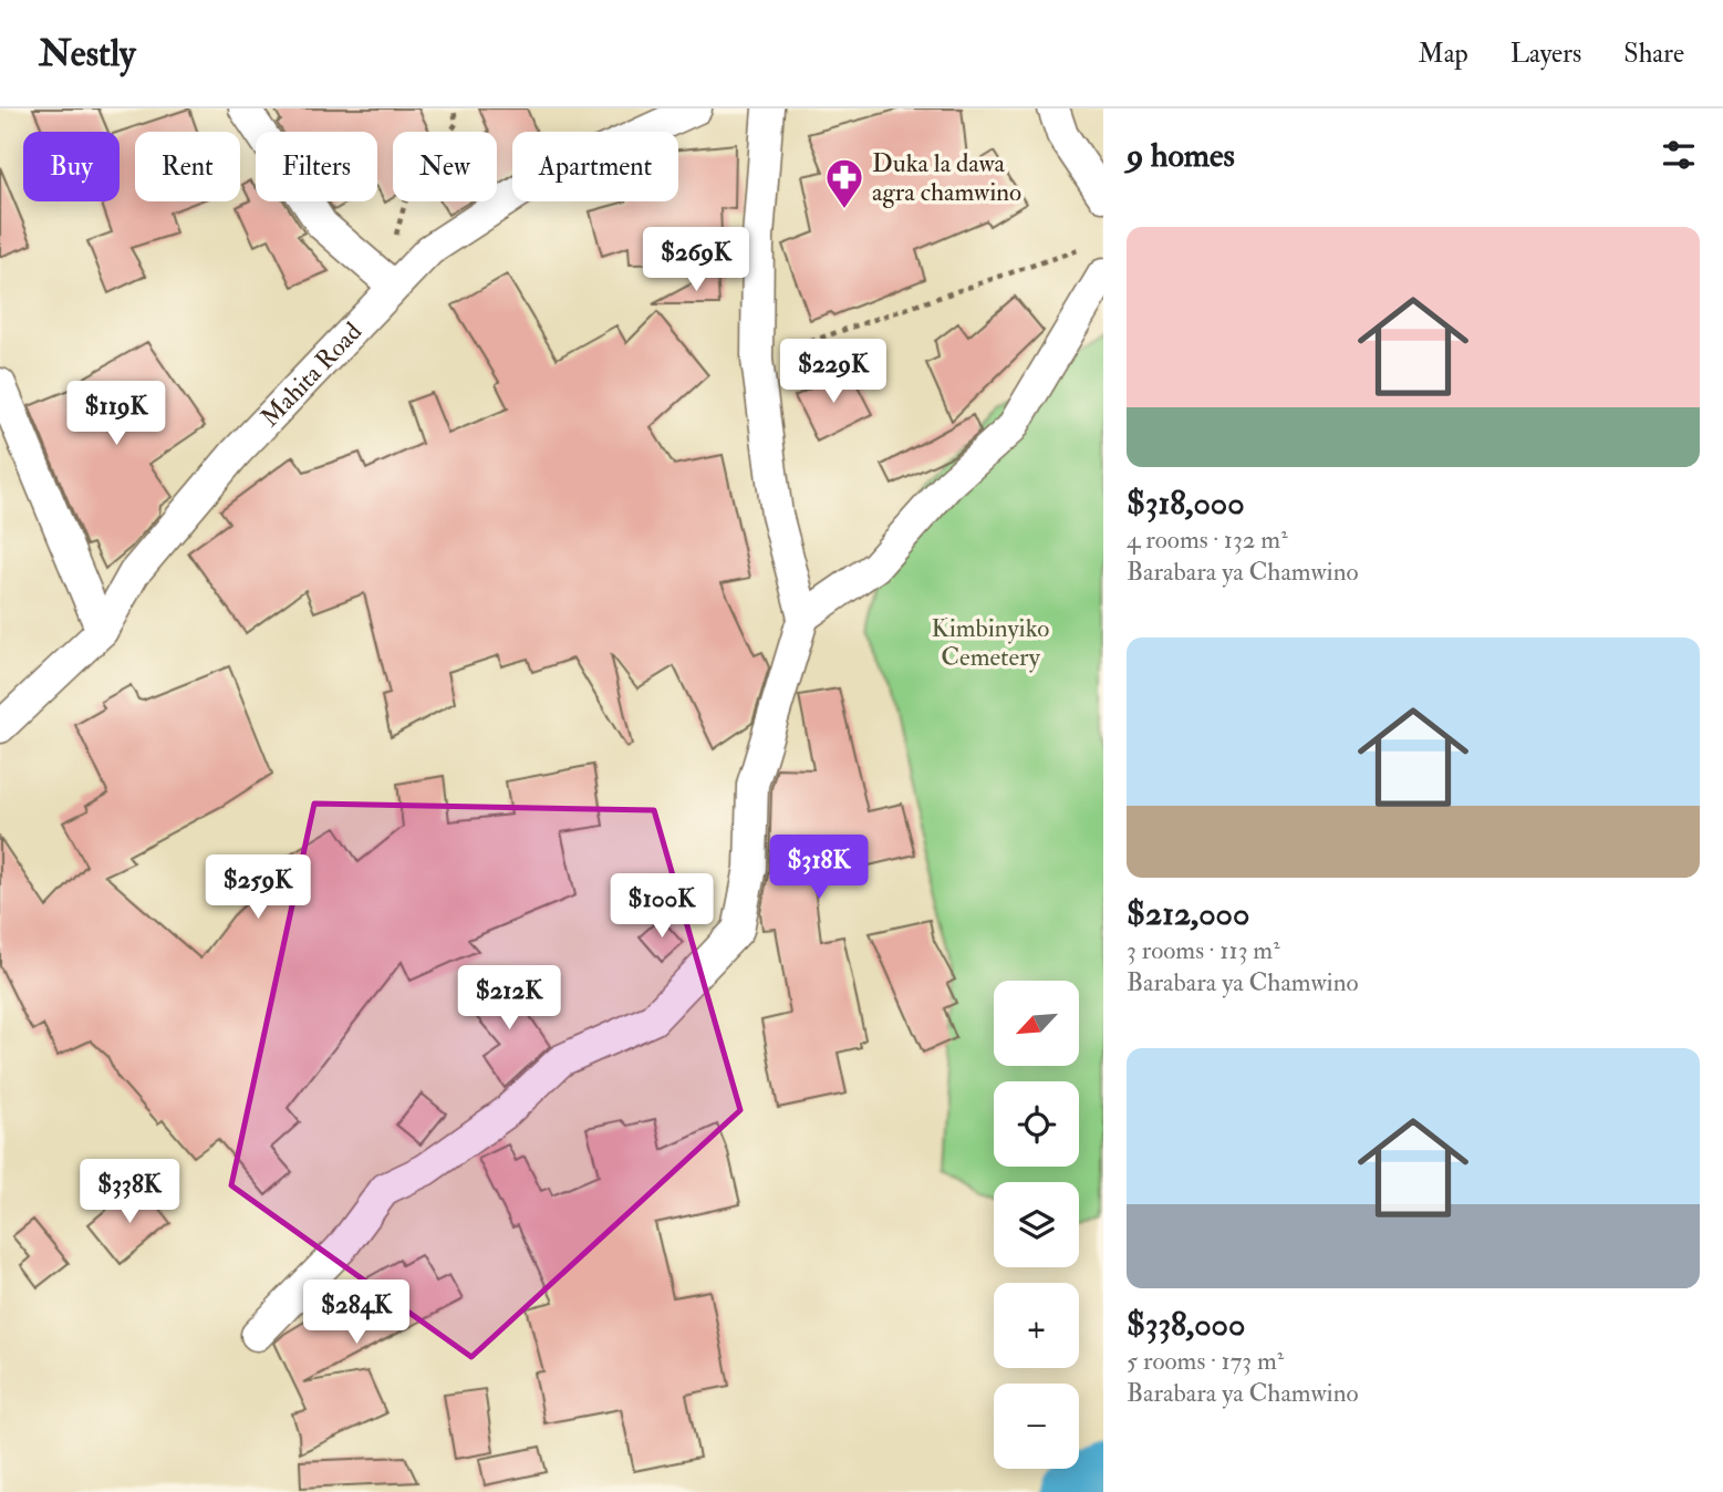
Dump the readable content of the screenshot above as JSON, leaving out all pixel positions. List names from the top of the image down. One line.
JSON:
{"streets":{"street":["Mahita Road"]},"parks":["Kimbinyiko Cemetery"],"places":{"pharmacy":["Duka la dawa agra chamwino"]},"north":"bottom left","page":{"header":"Nestly","nav":["Map","Layers","Share"],"heading":"9 homes","chip":["Buy","Rent","Filters","New","Apartment"],"list":[{"name":"$318,000","note":"4 rooms · 132 m² · Barabara ya Chamwino"},{"name":"$212,000","note":"3 rooms · 113 m² · Barabara ya Chamwino"},{"name":"$338,000","note":"5 rooms · 173 m² · Barabara ya Chamwino"}],"price":["$269K","$229K","$119K","$318K","$259K","$100K","$212K","$338K","$284K"],"map_buttons":["+","−"]}}
